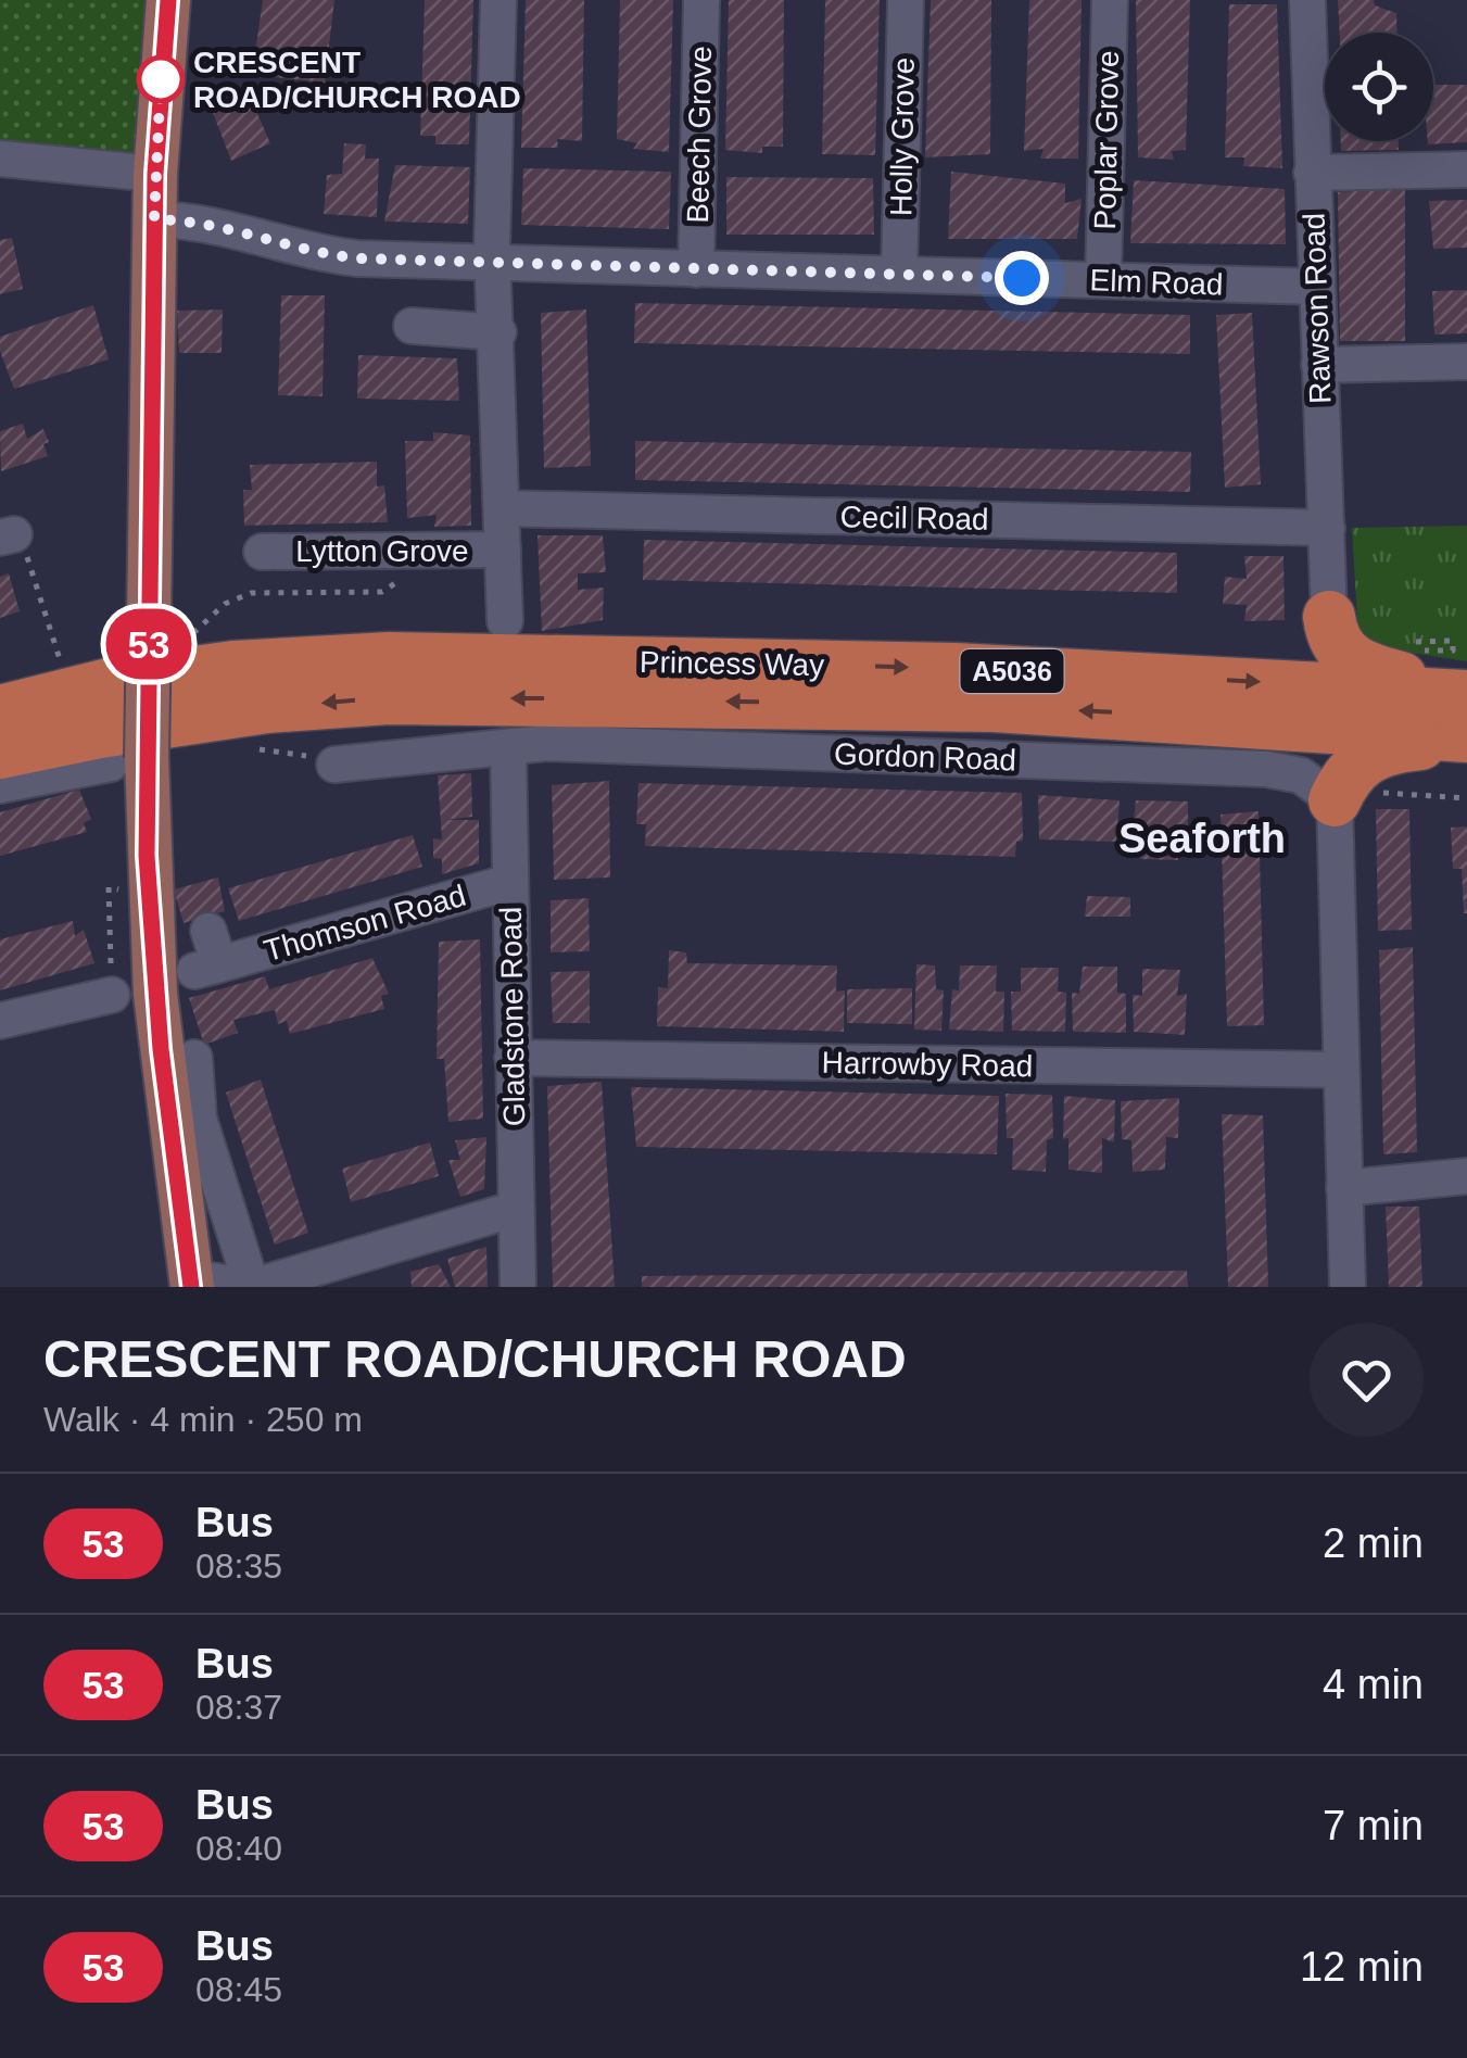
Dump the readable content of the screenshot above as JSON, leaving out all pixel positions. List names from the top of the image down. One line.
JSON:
{"streets":{"highway":["Princess Way","A5036"],"street":["Beech Grove","Holly Grove","Poplar Grove","Elm Road","Rawson Road","Cecil Road","Lytton Grove","Gordon Road","Thomson Road","Gladstone Road","Harrowby Road"]},"crossings":[["Beech Grove","Elm Road"],["Holly Grove","Elm Road"],["Poplar Grove","Elm Road"],["Elm Road","Rawson Road"],["Rawson Road","Cecil Road"],["Gordon Road","Gladstone Road"],["Thomson Road","Gladstone Road"],["Gladstone Road","Harrowby Road"]],"districts":["Seaforth"],"places":["CRESCENT ROAD/CHURCH ROAD"],"lines":["bus line 53"],"page":{"on_map":"53","heading":["CRESCENT ROAD/CHURCH ROAD","Walk · 4 min · 250 m"],"list":[{"mark":"53","name":"Bus","note":"08:35","value":"2 min"},{"mark":"53","name":"Bus","note":"08:37","value":"4 min"},{"mark":"53","name":"Bus","note":"08:40","value":"7 min"},{"mark":"53","name":"Bus","note":"08:45","value":"12 min"}]}}
